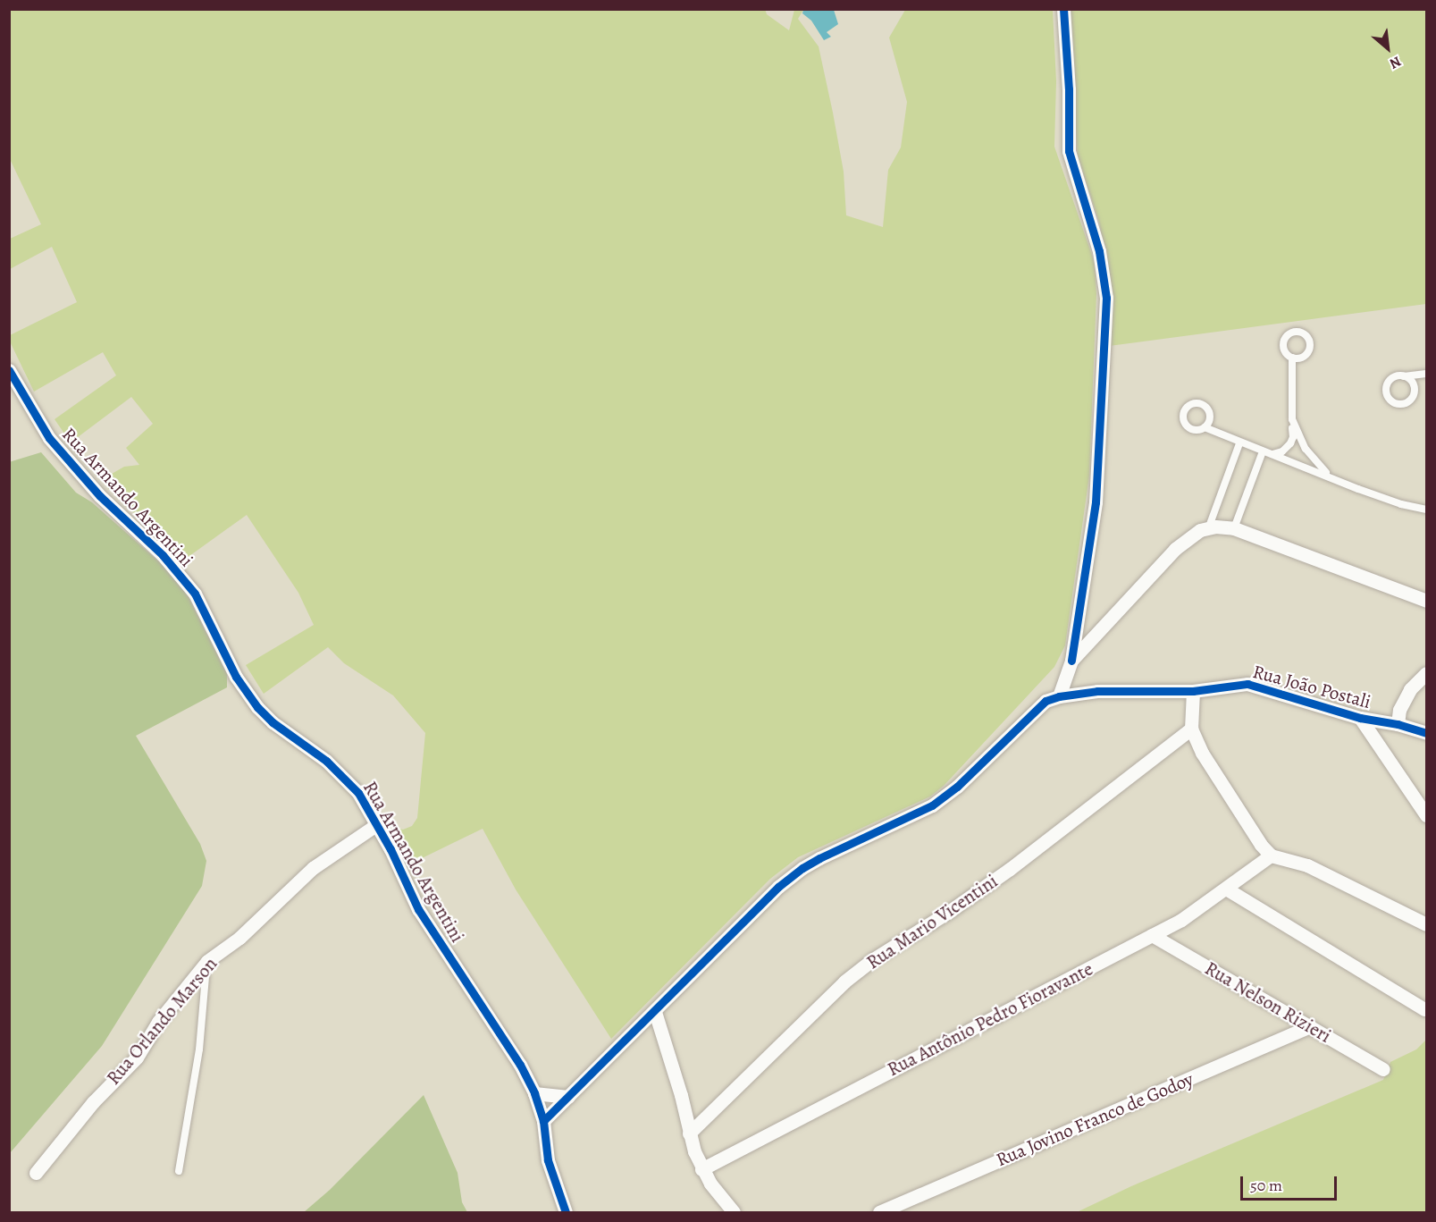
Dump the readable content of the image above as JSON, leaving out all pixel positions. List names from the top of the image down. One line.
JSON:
{"streets":{"street":["Rua Armando Argentini","Rua João Postali","Rua Mario Vicentini","Rua Nelson Rizieri","Rua Antônio Pedro Fioravante","Rua Orlando Marson","Rua Jovino Franco de Godoy"]},"crossings":[["Rua Armando Argentini","Rua Orlando Marson"],["Rua Nelson Rizieri","Rua Antônio Pedro Fioravante"],["Rua Nelson Rizieri","Rua Jovino Franco de Godoy"]],"scale_bar":"50 m","north":"bottom right"}
